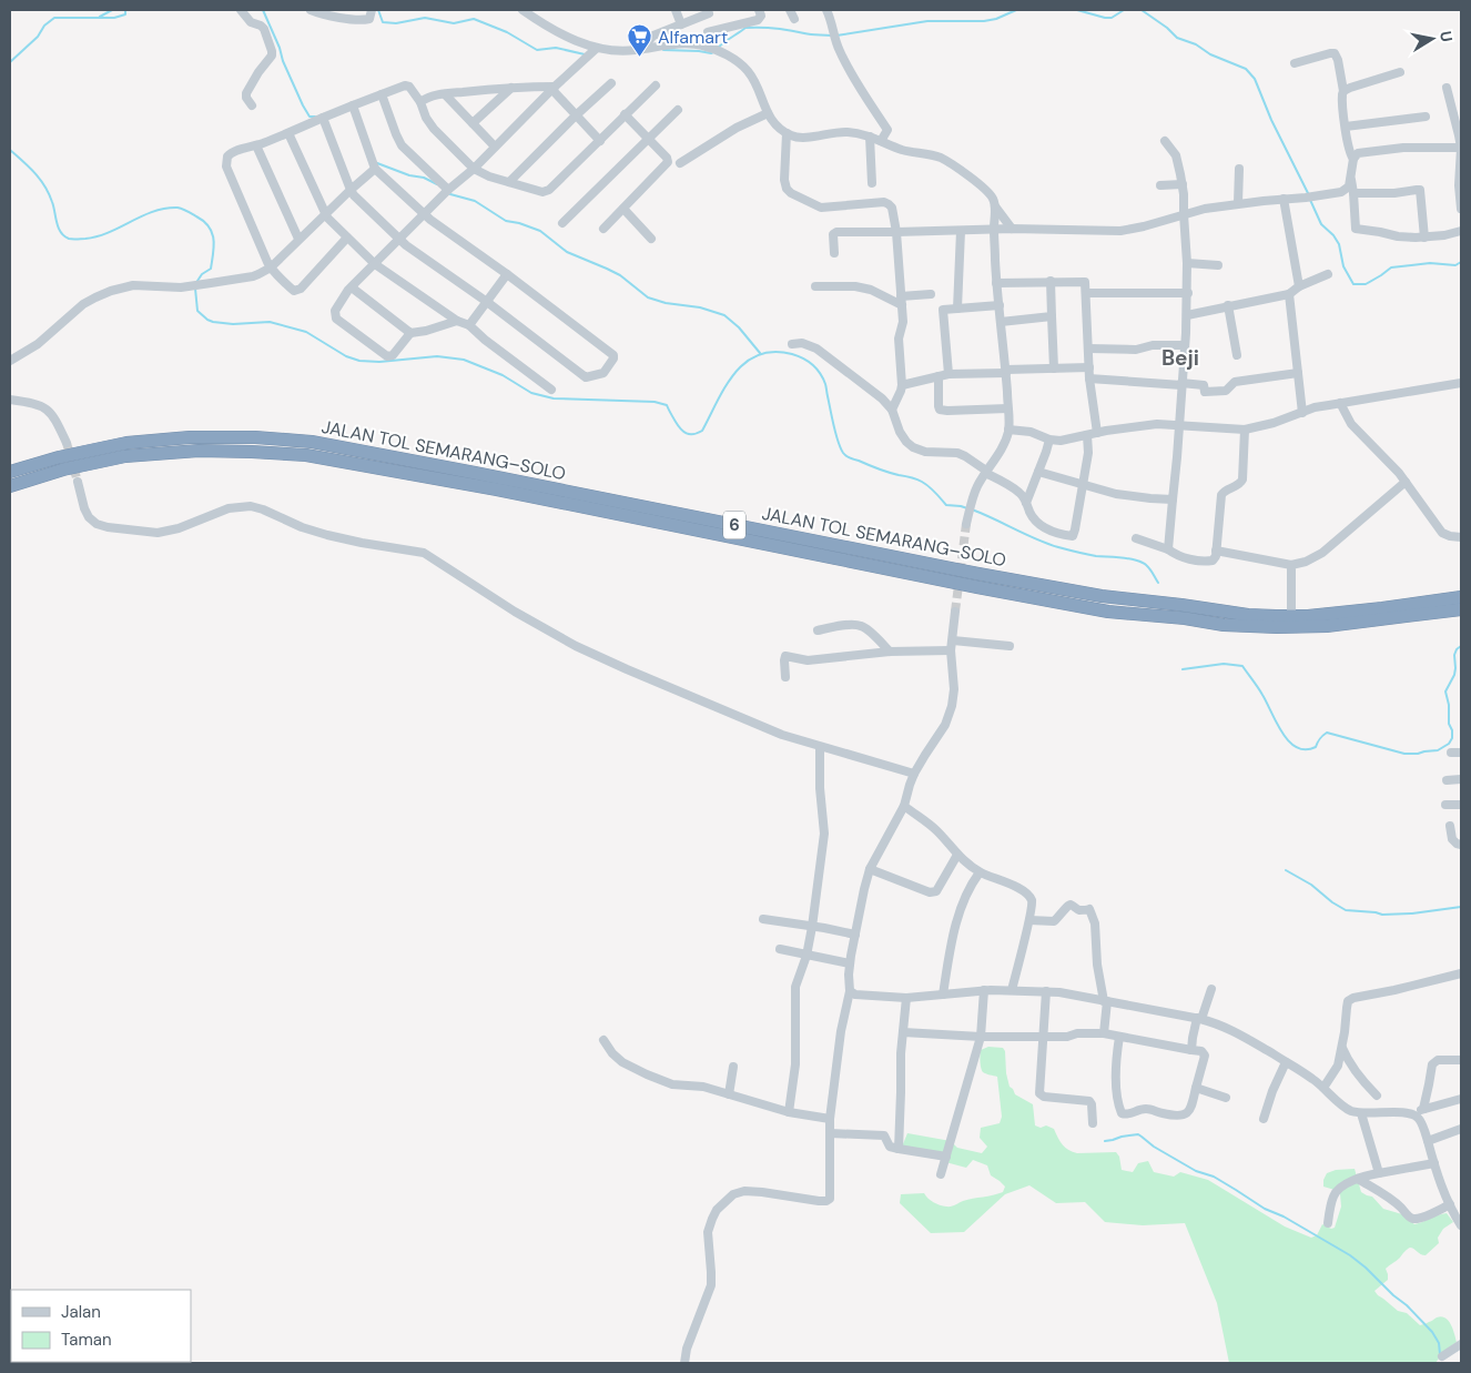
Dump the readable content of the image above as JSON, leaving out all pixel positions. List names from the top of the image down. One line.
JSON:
{"streets":{"highway":["JALAN TOL SEMARANG–SOLO","6"]},"districts":["Beji"],"places":{"supermarket":["Alfamart"]},"legend":["Jalan","Taman"],"north":"right"}
